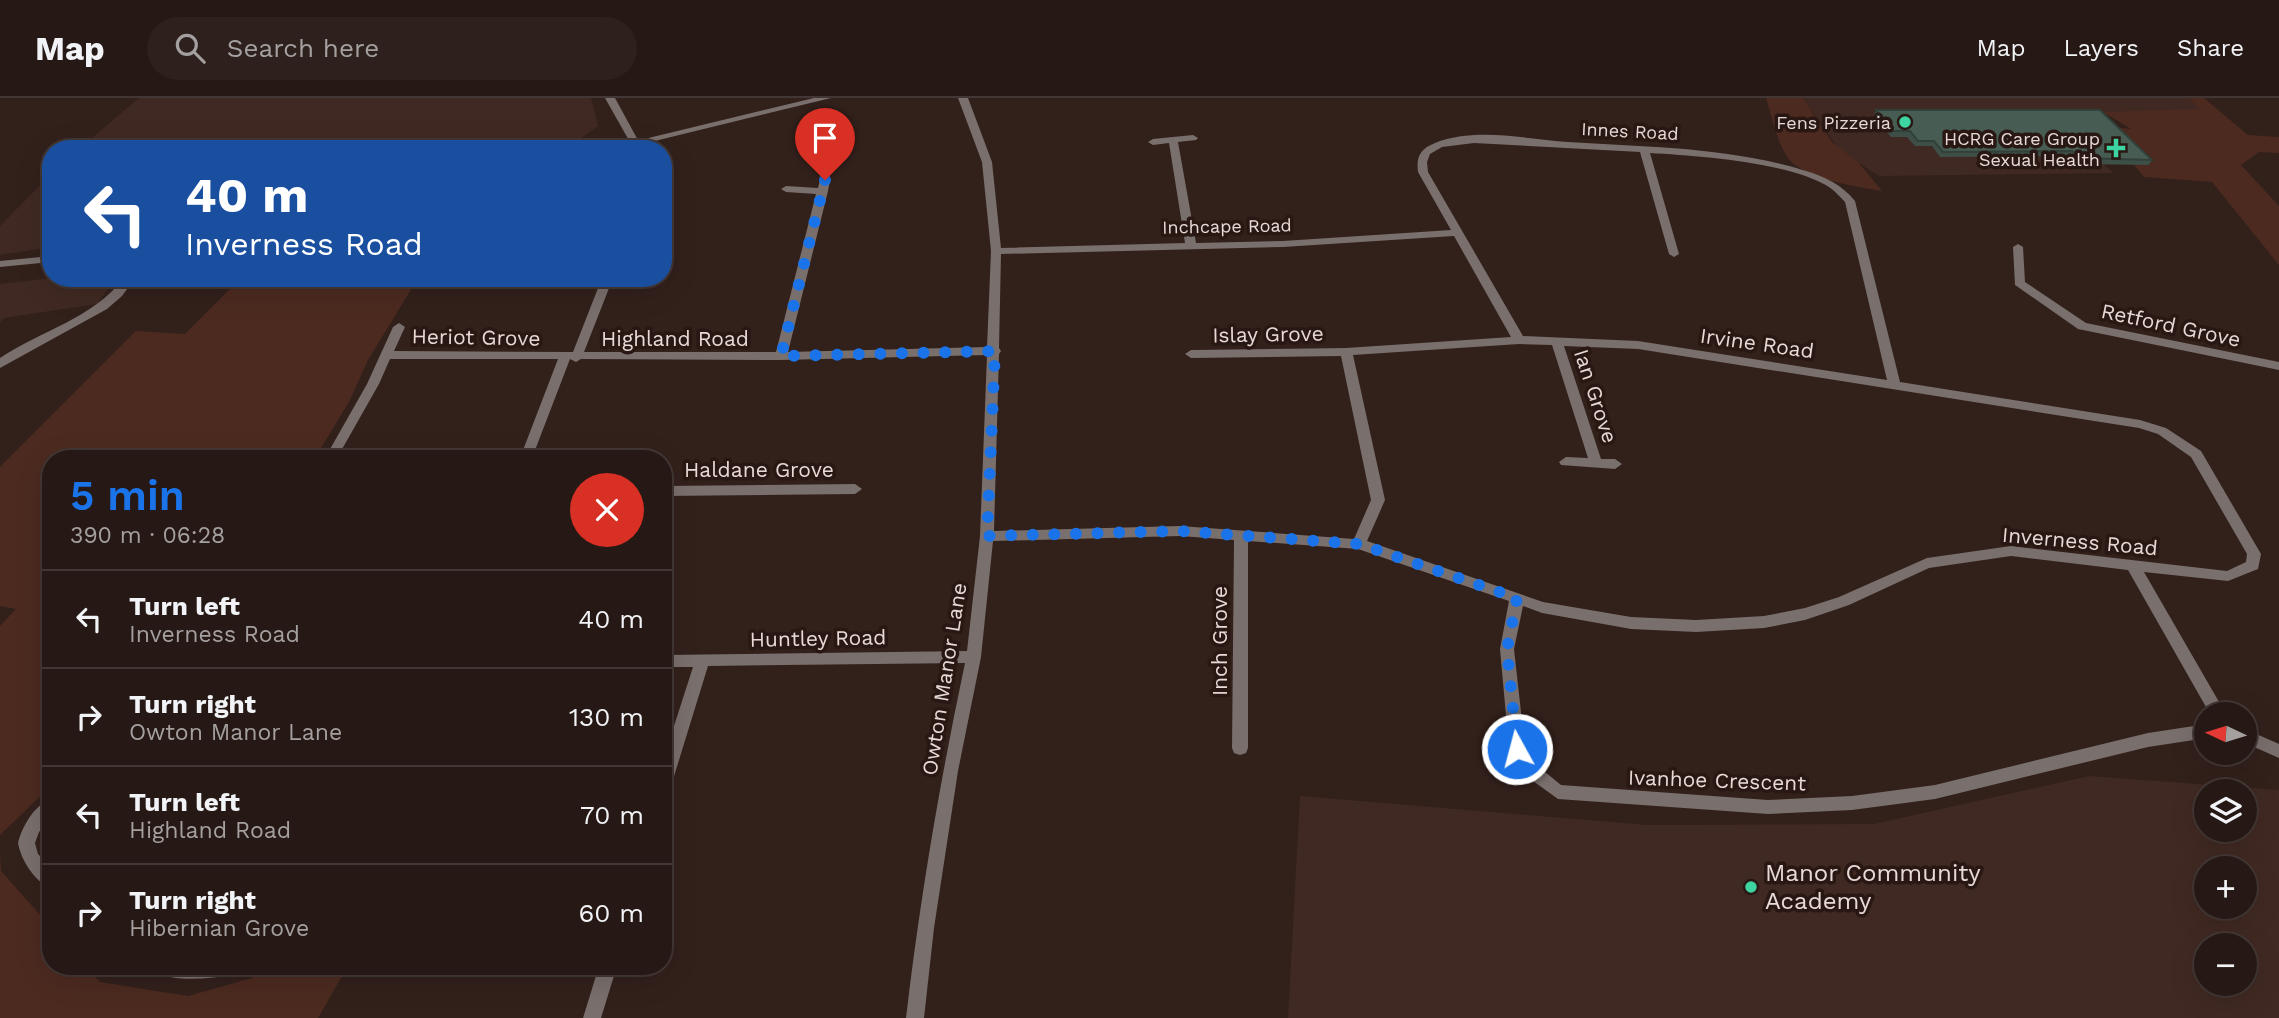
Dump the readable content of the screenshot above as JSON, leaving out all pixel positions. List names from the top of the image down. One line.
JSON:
{"streets":{"street":["Innes Road","Inchcape Road","Retford Grove","Islay Grove","Heriot Grove","Highland Road","Irvine Road","Ian Grove","Haldane Grove","Inverness Road","Huntley Road","Inch Grove","Owton Manor Lane","Ivanhoe Crescent"]},"crossings":[["Innes Road","Inchcape Road"],["Innes Road","Irvine Road"],["Inchcape Road","Owton Manor Lane"],["Islay Grove","Irvine Road"],["Heriot Grove","Highland Road"],["Highland Road","Owton Manor Lane"],["Irvine Road","Ian Grove"],["Irvine Road","Inverness Road"],["Inverness Road","Inch Grove"],["Inverness Road","Owton Manor Lane"],["Inverness Road","Ivanhoe Crescent"],["Huntley Road","Owton Manor Lane"]],"places":{"other":["Fens Pizzeria","Manor Community Academy"],"health":["HCRG Care Group Sexual Health"]},"north":"left","page":{"header":"Map","search":"Search here","nav":["Map","Layers","Share"],"turn":["40 m","Inverness Road"],"heading":["5 min","390 m · 06:28"],"list":[{"name":"Turn left","note":"Inverness Road","value":"40 m"},{"name":"Turn right","note":"Owton Manor Lane","value":"130 m"},{"name":"Turn left","note":"Highland Road","value":"70 m"},{"name":"Turn right","note":"Hibernian Grove","value":"60 m"}],"map_buttons":["+","−"]}}
